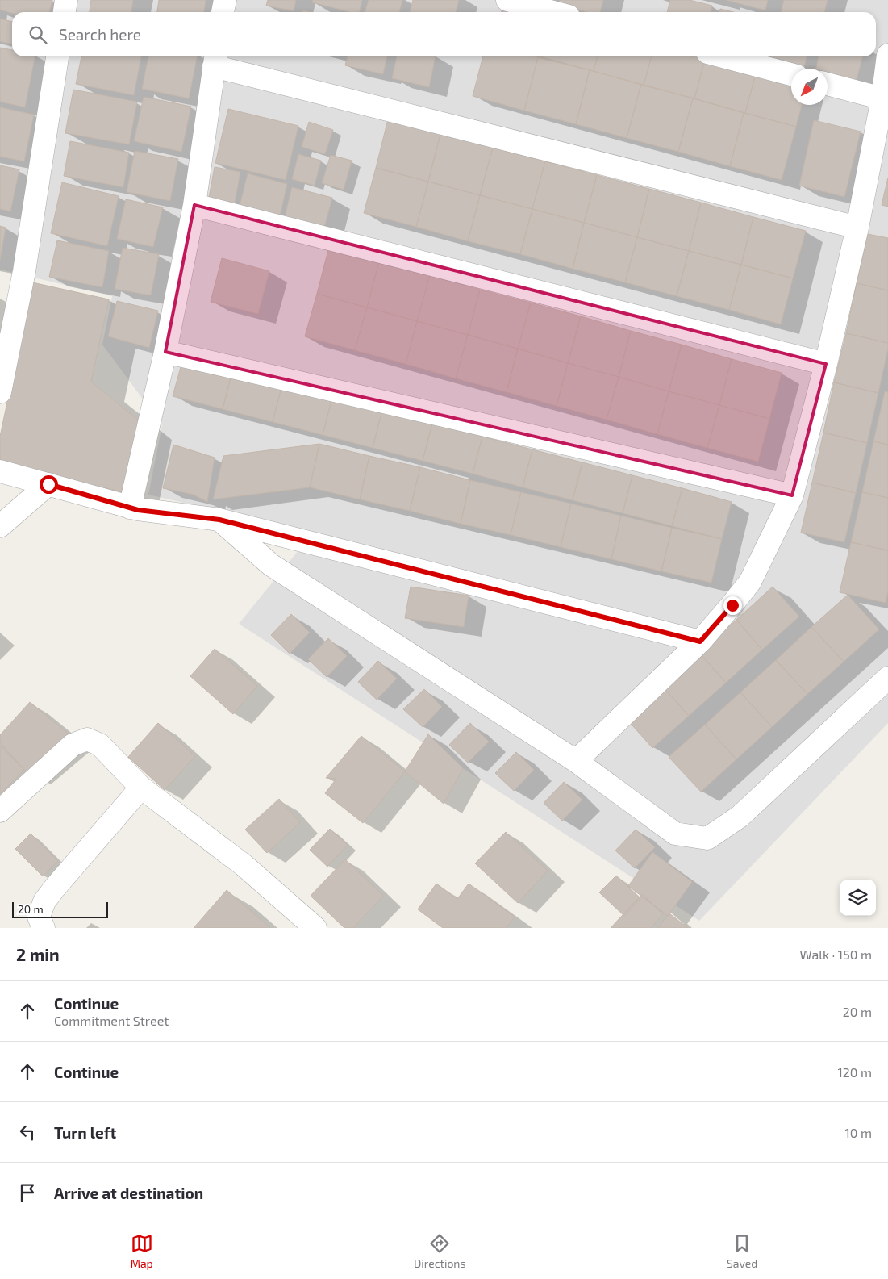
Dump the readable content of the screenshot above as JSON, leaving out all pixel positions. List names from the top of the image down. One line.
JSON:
{"scale_bar":"20 m","north":"bottom left","page":{"search":"Search here","scale":"20 m","heading":["2 min","Walk · 150 m"],"list":[["Continue","Commitment Street","20 m"],["Continue","120 m"],["Turn left","10 m"],"Arrive at destination"],"nav":["Map","Directions","Saved"]}}
